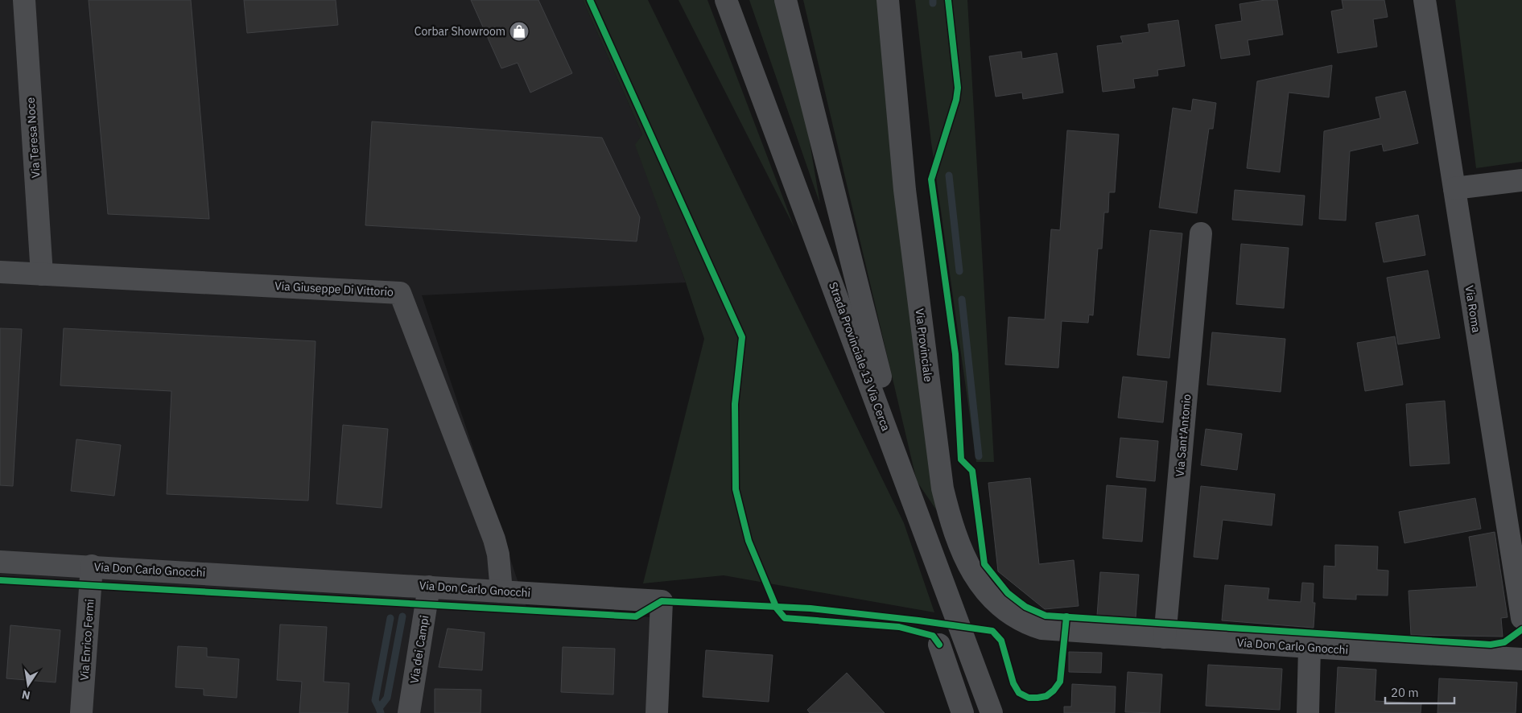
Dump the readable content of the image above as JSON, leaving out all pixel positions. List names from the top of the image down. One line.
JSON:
{"streets":{"street":["Via Teresa Noce","Via Giuseppe Di Vittorio","Via Roma","Via Provinciale","Strada Provinciale 13 Via Cerca","Via Sant'Antonio","Via Don Carlo Gnocchi","Via Enrico Fermi","Via dei Campi"]},"crossings":[["Via Teresa Noce","Via Giuseppe Di Vittorio"],["Via Giuseppe Di Vittorio","Via Don Carlo Gnocchi"],["Via Provinciale","Via Don Carlo Gnocchi"],["Via Sant'Antonio","Via Don Carlo Gnocchi"],["Via Don Carlo Gnocchi","Via Enrico Fermi"],["Via Don Carlo Gnocchi","Via dei Campi"]],"places":{"shop":["Corbar Showroom"]},"scale_bar":"20 m","north":"bottom"}
